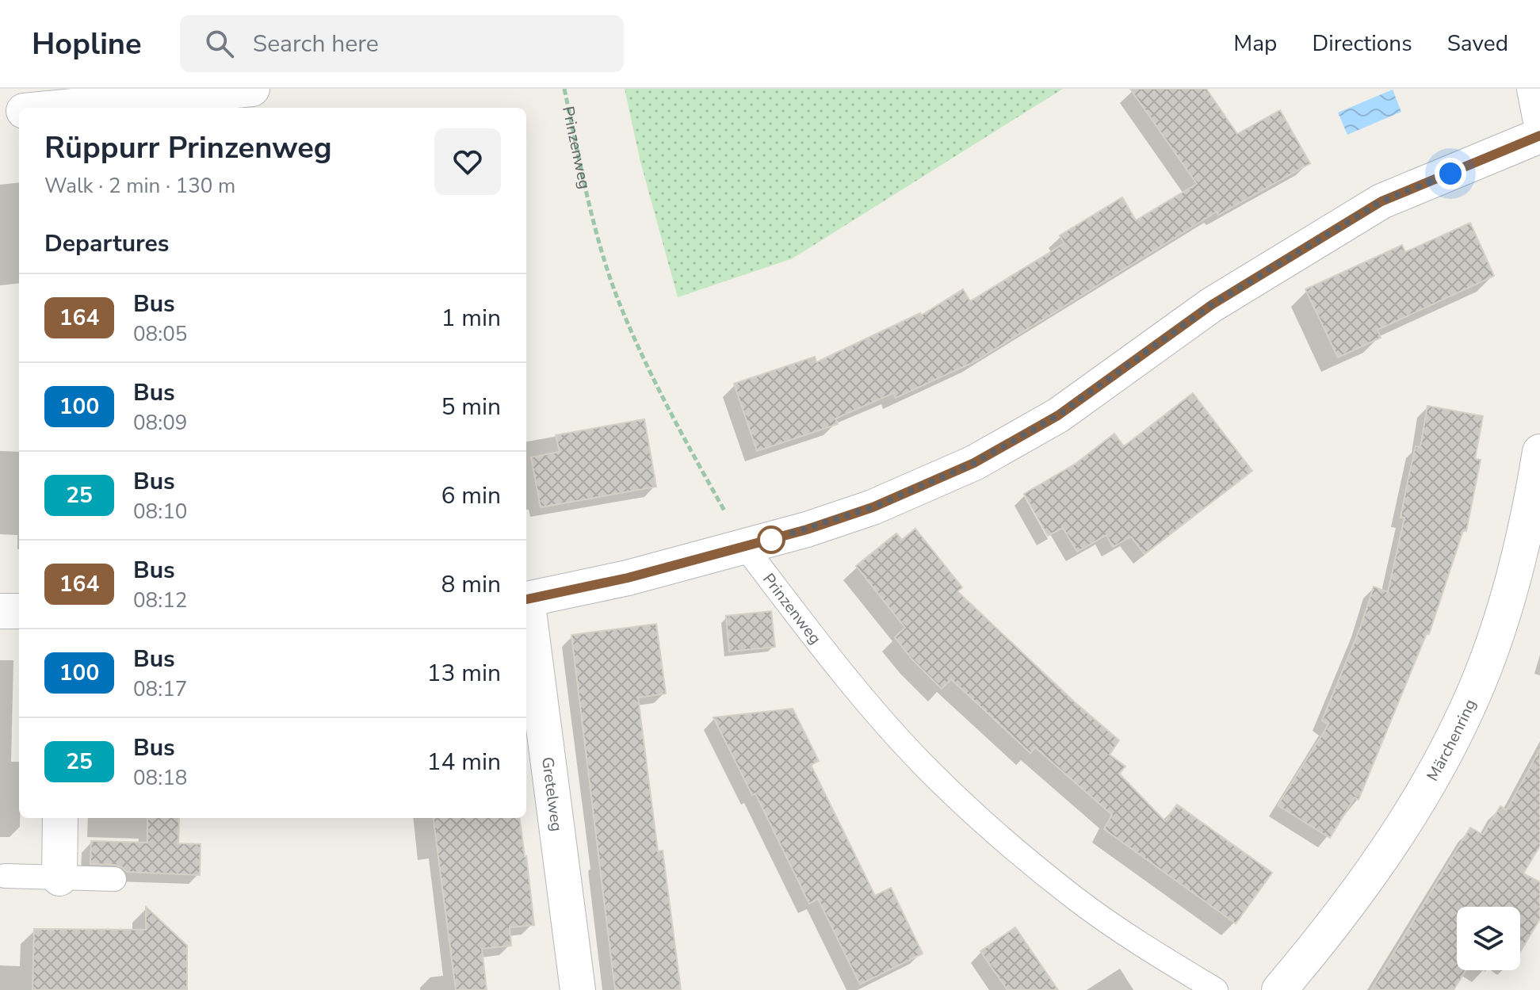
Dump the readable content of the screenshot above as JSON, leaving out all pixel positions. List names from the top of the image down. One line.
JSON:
{"streets":{"street":["Märchenring","Gretelweg"],"lane":["Prinzenweg"]},"lines":["bus line 164"],"page":{"header":"Hopline","search":"Search here","nav":["Map","Directions","Saved"],"heading":[["Rüppurr Prinzenweg","Walk · 2 min · 130 m"],"Departures"],"list":[{"mark":"164","name":"Bus","note":"08:05","value":"1 min"},{"mark":"100","name":"Bus","note":"08:09","value":"5 min"},{"mark":"25","name":"Bus","note":"08:10","value":"6 min"},{"mark":"164","name":"Bus","note":"08:12","value":"8 min"},{"mark":"100","name":"Bus","note":"08:17","value":"13 min"},{"mark":"25","name":"Bus","note":"08:18","value":"14 min"}]}}
